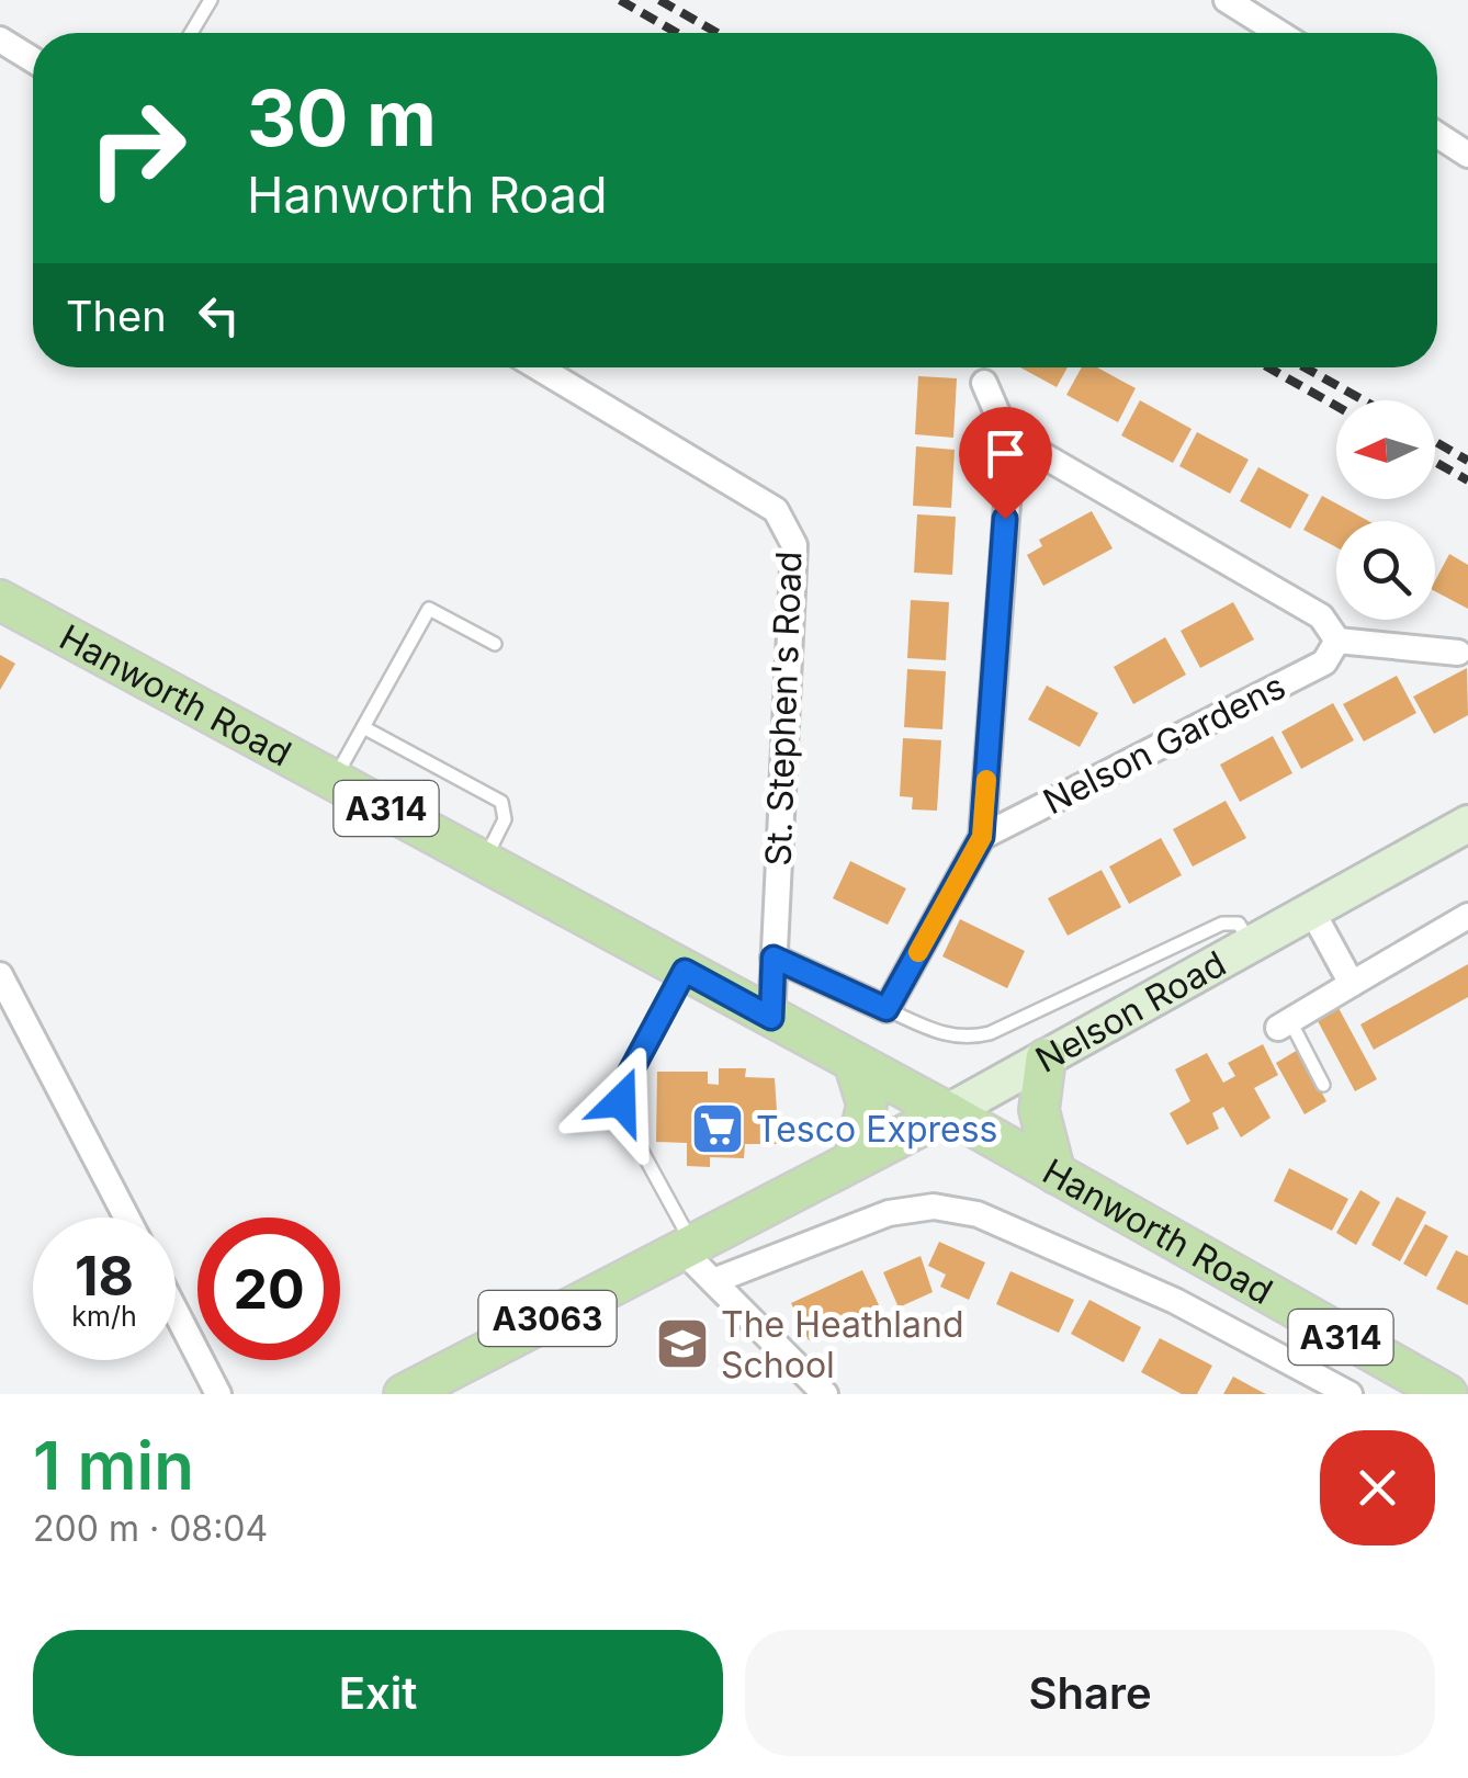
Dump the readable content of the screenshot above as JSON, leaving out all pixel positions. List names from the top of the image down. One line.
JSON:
{"streets":{"main road":["Hanworth Road","A314","Nelson Road","A3063"],"street":["St. Stephen's Road","Nelson Gardens"]},"crossings":[["Hanworth Road","St. Stephen's Road"],["Hanworth Road","Nelson Road"],["Hanworth Road","A3063"],["Nelson Road","A3063"]],"places":{"supermarket":["Tesco Express"],"school or university":["The Heathland School"]},"north":"left","page":{"turn":["30 m","Hanworth Road"],"then":"Then","speed":"18 km/h","limit":"20","heading":["1 min","200 m · 08:04"],"buttons":["Exit","Share"]}}
